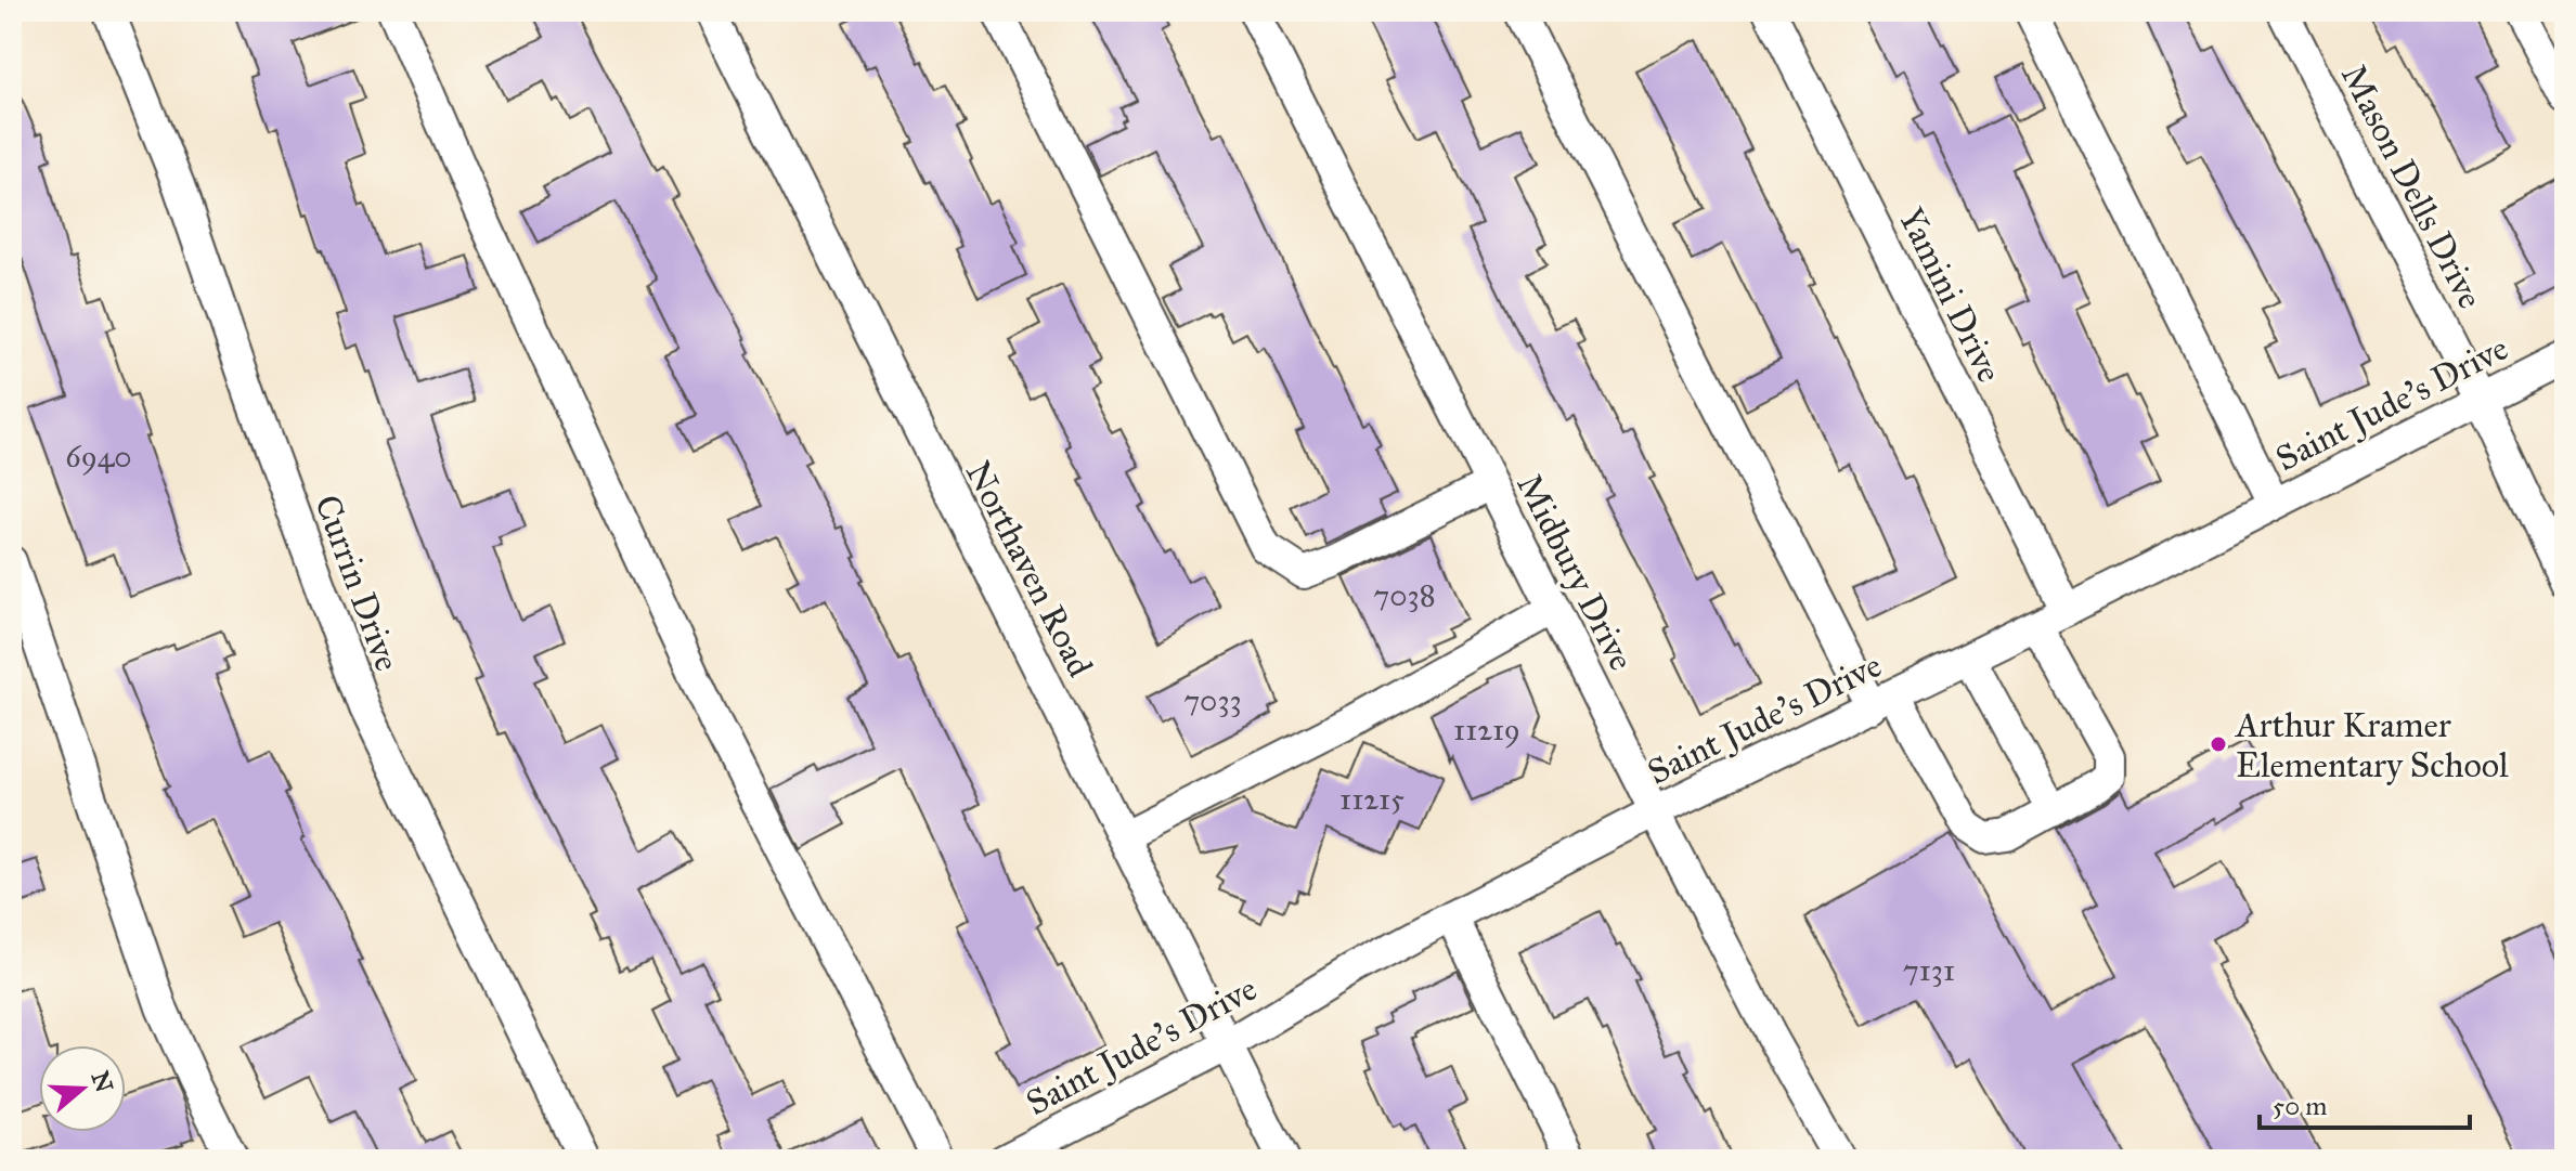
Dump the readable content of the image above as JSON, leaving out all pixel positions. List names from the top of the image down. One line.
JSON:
{"streets":{"street":["Mason Dells Drive","Yamini Drive","Saint Jude's Drive","Northaven Road","Midbury Drive","Currin Drive"]},"crossings":[["Mason Dells Drive","Saint Jude's Drive"],["Yamini Drive","Saint Jude's Drive"],["Saint Jude's Drive","Northaven Road"],["Saint Jude's Drive","Midbury Drive"]],"places":["Arthur Kramer Elementary School"],"house_numbers":["6940","7038","7033","11219","11215","7131"],"scale_bar":"50 m","north":"right"}
